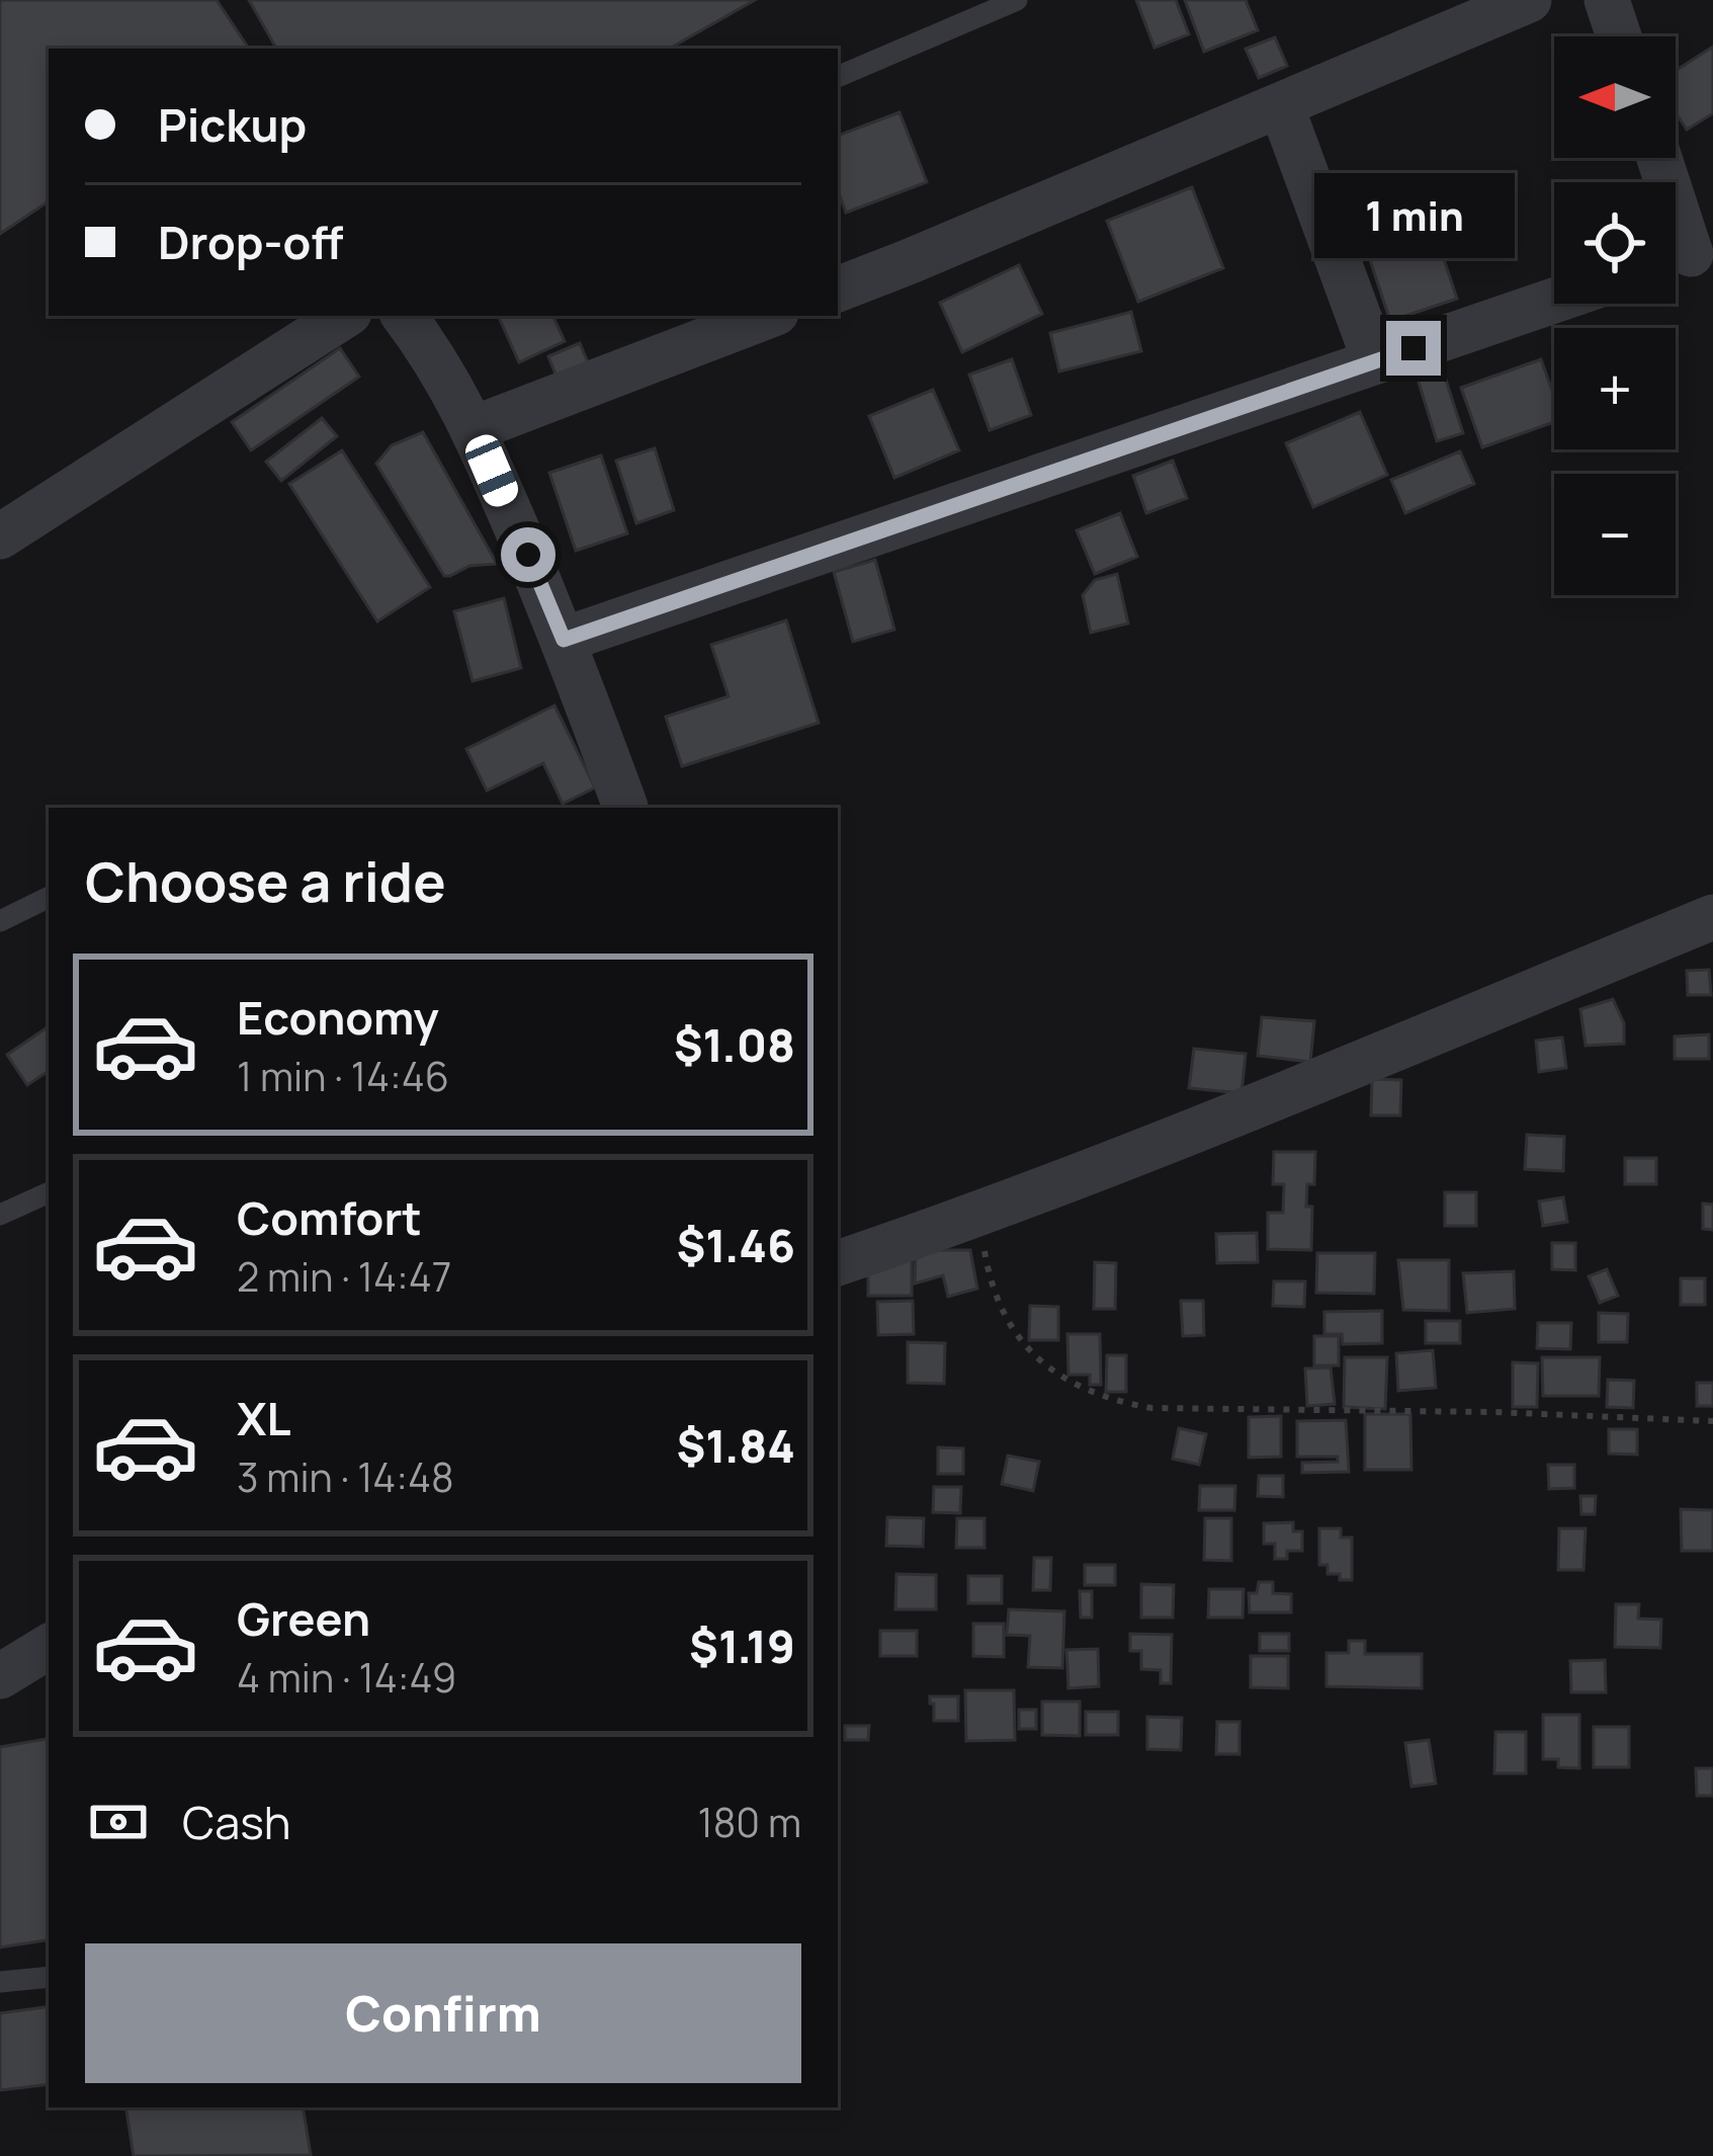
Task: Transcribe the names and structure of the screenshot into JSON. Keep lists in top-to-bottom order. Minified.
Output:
{"north":"left","page":{"map_buttons":["+","−"],"banner":["Pickup","Drop-off"],"bubble":"1 min","heading":"Choose a ride","list":[{"name":"Economy","note":"1 min · 14:46","value":"$1.08"},{"name":"Comfort","note":"2 min · 14:47","value":"$1.46"},{"name":"XL","note":"3 min · 14:48","value":"$1.84"},{"name":"Green","note":"4 min · 14:49","value":"$1.19"}],"pay":["Cash","180 m"],"buttons":"Confirm"}}
